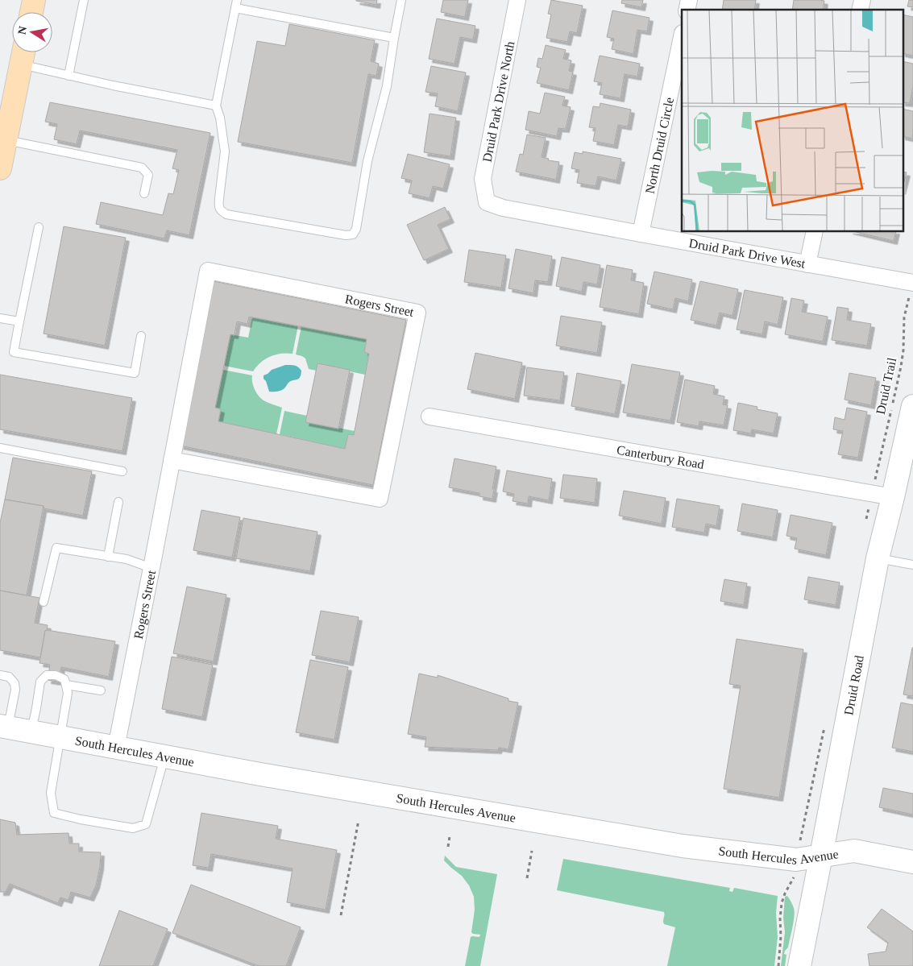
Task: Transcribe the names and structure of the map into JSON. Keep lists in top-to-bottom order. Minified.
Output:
{"streets":{"street":["Druid Park Drive North","North Druid Circle","Druid Park Drive West","Rogers Street","Canterbury Road","Druid Road","South Hercules Avenue"],"path":["Druid Trail"]},"crossings":[["Druid Park Drive North","Druid Park Drive West"],["North Druid Circle","Druid Park Drive West"],["Druid Park Drive West","Druid Trail"],["Rogers Street","South Hercules Avenue"],["Canterbury Road","Druid Road"],["Druid Road","South Hercules Avenue"]],"north":"left"}
